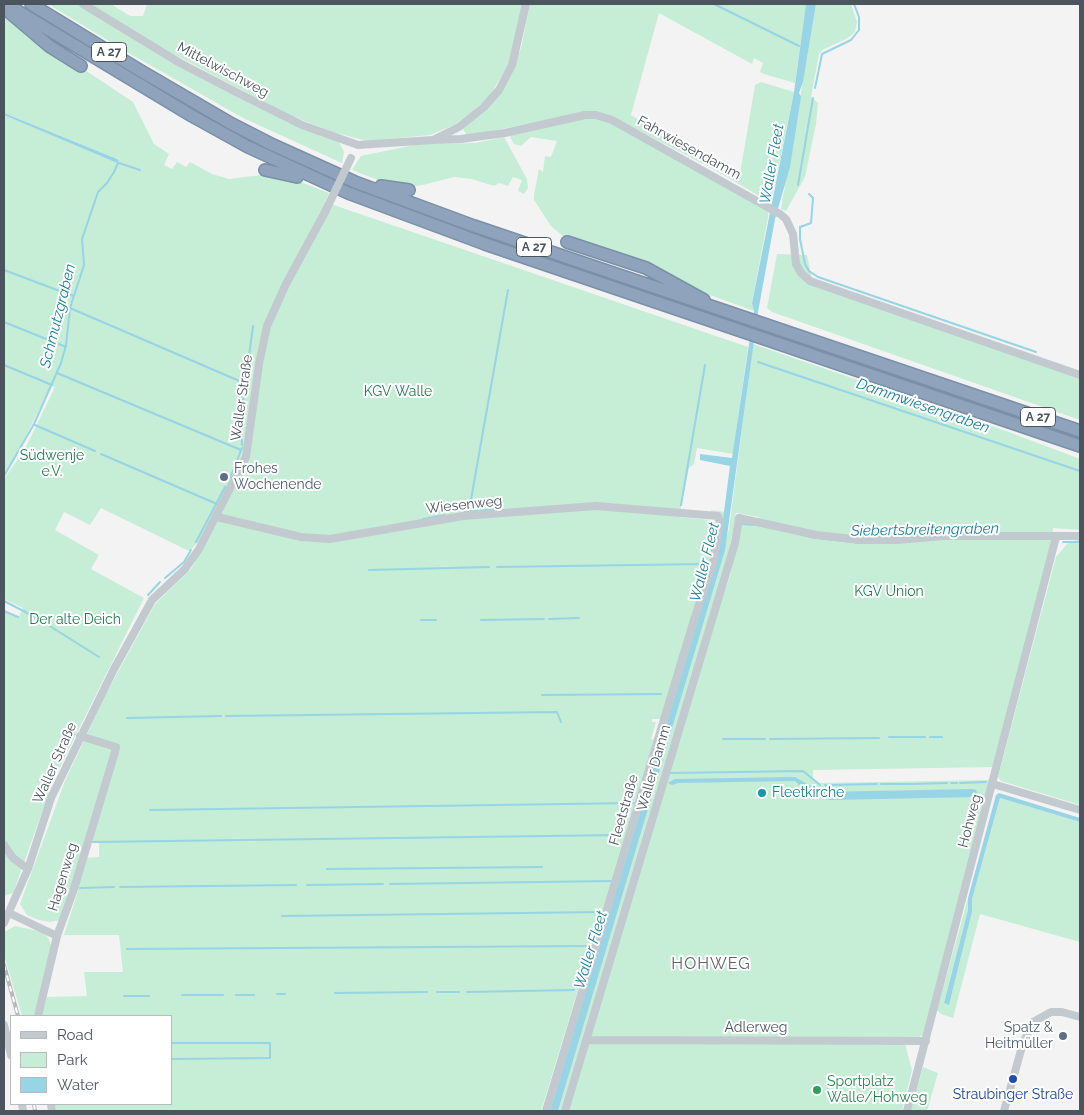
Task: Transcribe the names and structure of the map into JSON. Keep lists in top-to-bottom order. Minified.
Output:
{"streets":{"highway":["A 27"],"street":["Mittelwischweg","Fahrwiesendamm","Waller Straße","Wiesenweg","Waller Damm","Fleetstraße","Hohweg","Hagenweg","Adlerweg"]},"crossings":[["Mittelwischweg","Waller Straße"],["Waller Straße","Wiesenweg"],["Waller Straße","Hagenweg"],["Wiesenweg","Fleetstraße"],["Waller Damm","Hohweg"],["Waller Damm","Adlerweg"],["Hohweg","Adlerweg"]],"districts":["HOHWEG"],"water":["Waller Fleet","Schmutzgraben","Dammwiesengraben","Siebertsbreitengraben"],"parks":["KGV Walle","Südwenje e.V.","KGV Union","Der alte Deich"],"places":["Frohes Wochenende","Fleetkirche","Spatz & Heitmüller","Straubinger Straße","Sportplatz Walle/Hohweg"],"legend":["Road","Park","Water"]}
